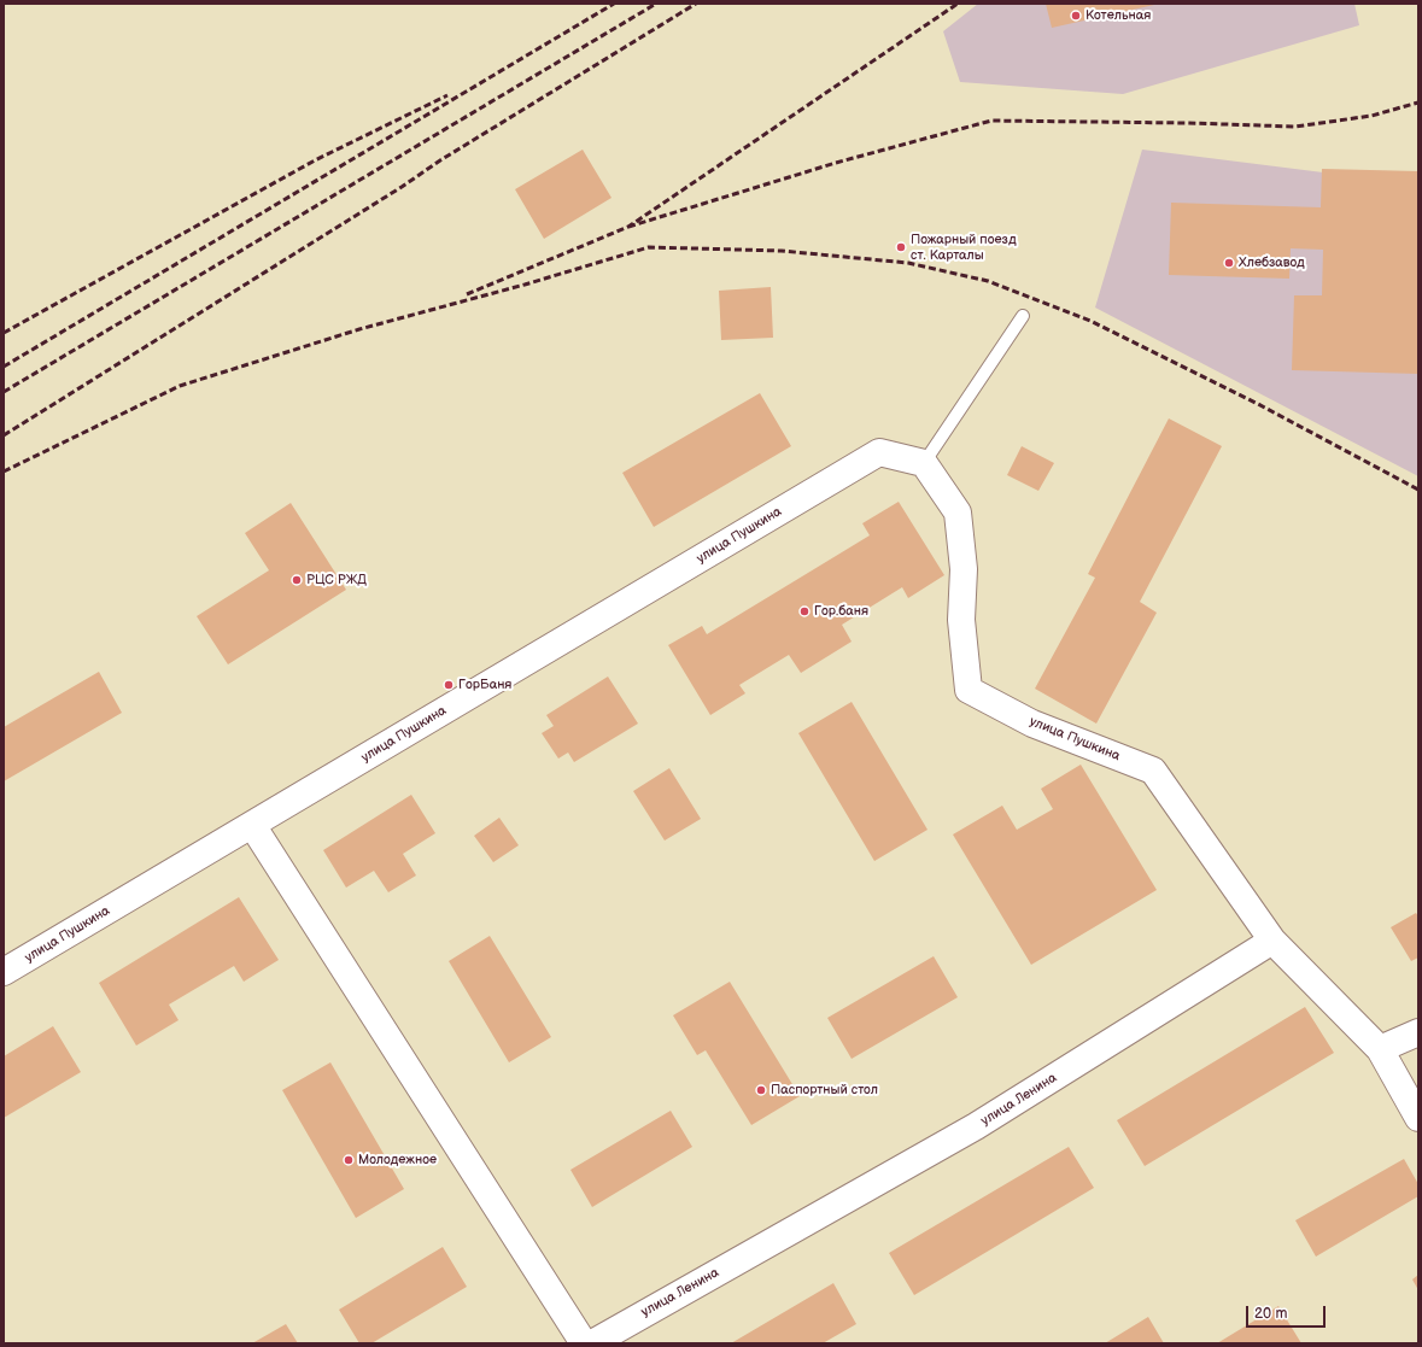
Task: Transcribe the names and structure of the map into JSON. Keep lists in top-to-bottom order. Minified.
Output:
{"streets":{"street":["улица Пушкина","улица Ленина"]},"crossings":[["улица Пушкина","улица Ленина"]],"places":["Котельная","Пожарный поезд ст. Карталы","Хлебзавод","РЦС РЖД","Гор.баня","ГорБаня","Паспортный стол","Молодежное"],"scale_bar":"20 m"}
